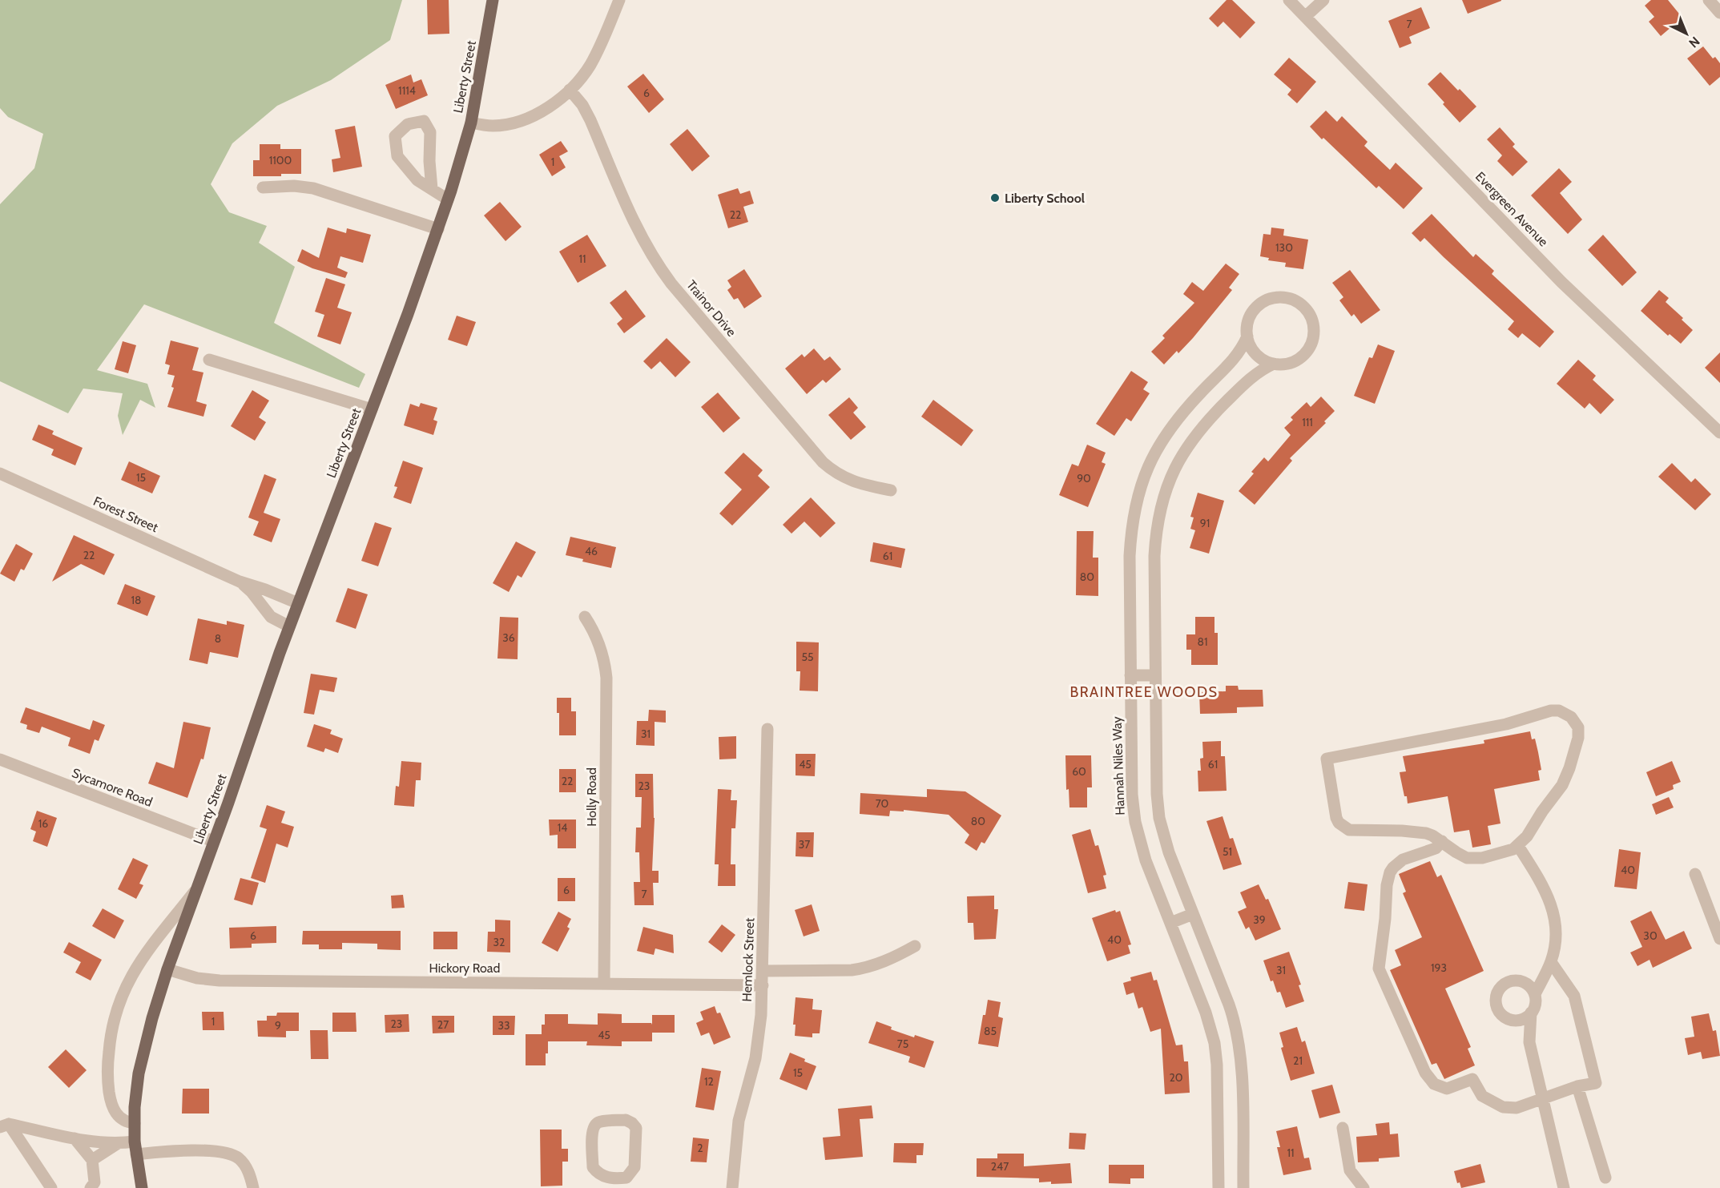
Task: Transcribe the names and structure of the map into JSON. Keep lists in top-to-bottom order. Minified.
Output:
{"streets":{"main road":["Liberty Street"],"street":["Evergreen Avenue","Trainor Drive","Forest Street","Hannah Niles Way","Sycamore Road","Holly Road","Hemlock Street","Hickory Road"]},"crossings":[["Liberty Street","Forest Street"],["Liberty Street","Sycamore Road"],["Liberty Street","Hickory Road"],["Holly Road","Hickory Road"],["Hemlock Street","Hickory Road"]],"districts":["BRAINTREE WOODS"],"places":["Liberty School"],"house_numbers":["7","1114","6","1100","1","22","130","11","111","15","90","91","46","22","61","80","18","36","8","81","55","31","45","61","60","22","23","70","80","16","14","37","51","40","6","7","39","6","30","40","32","193","31","1","23","27","9","33","85","45","75","21","15","20","12","2","11","247"],"north":"bottom right"}
